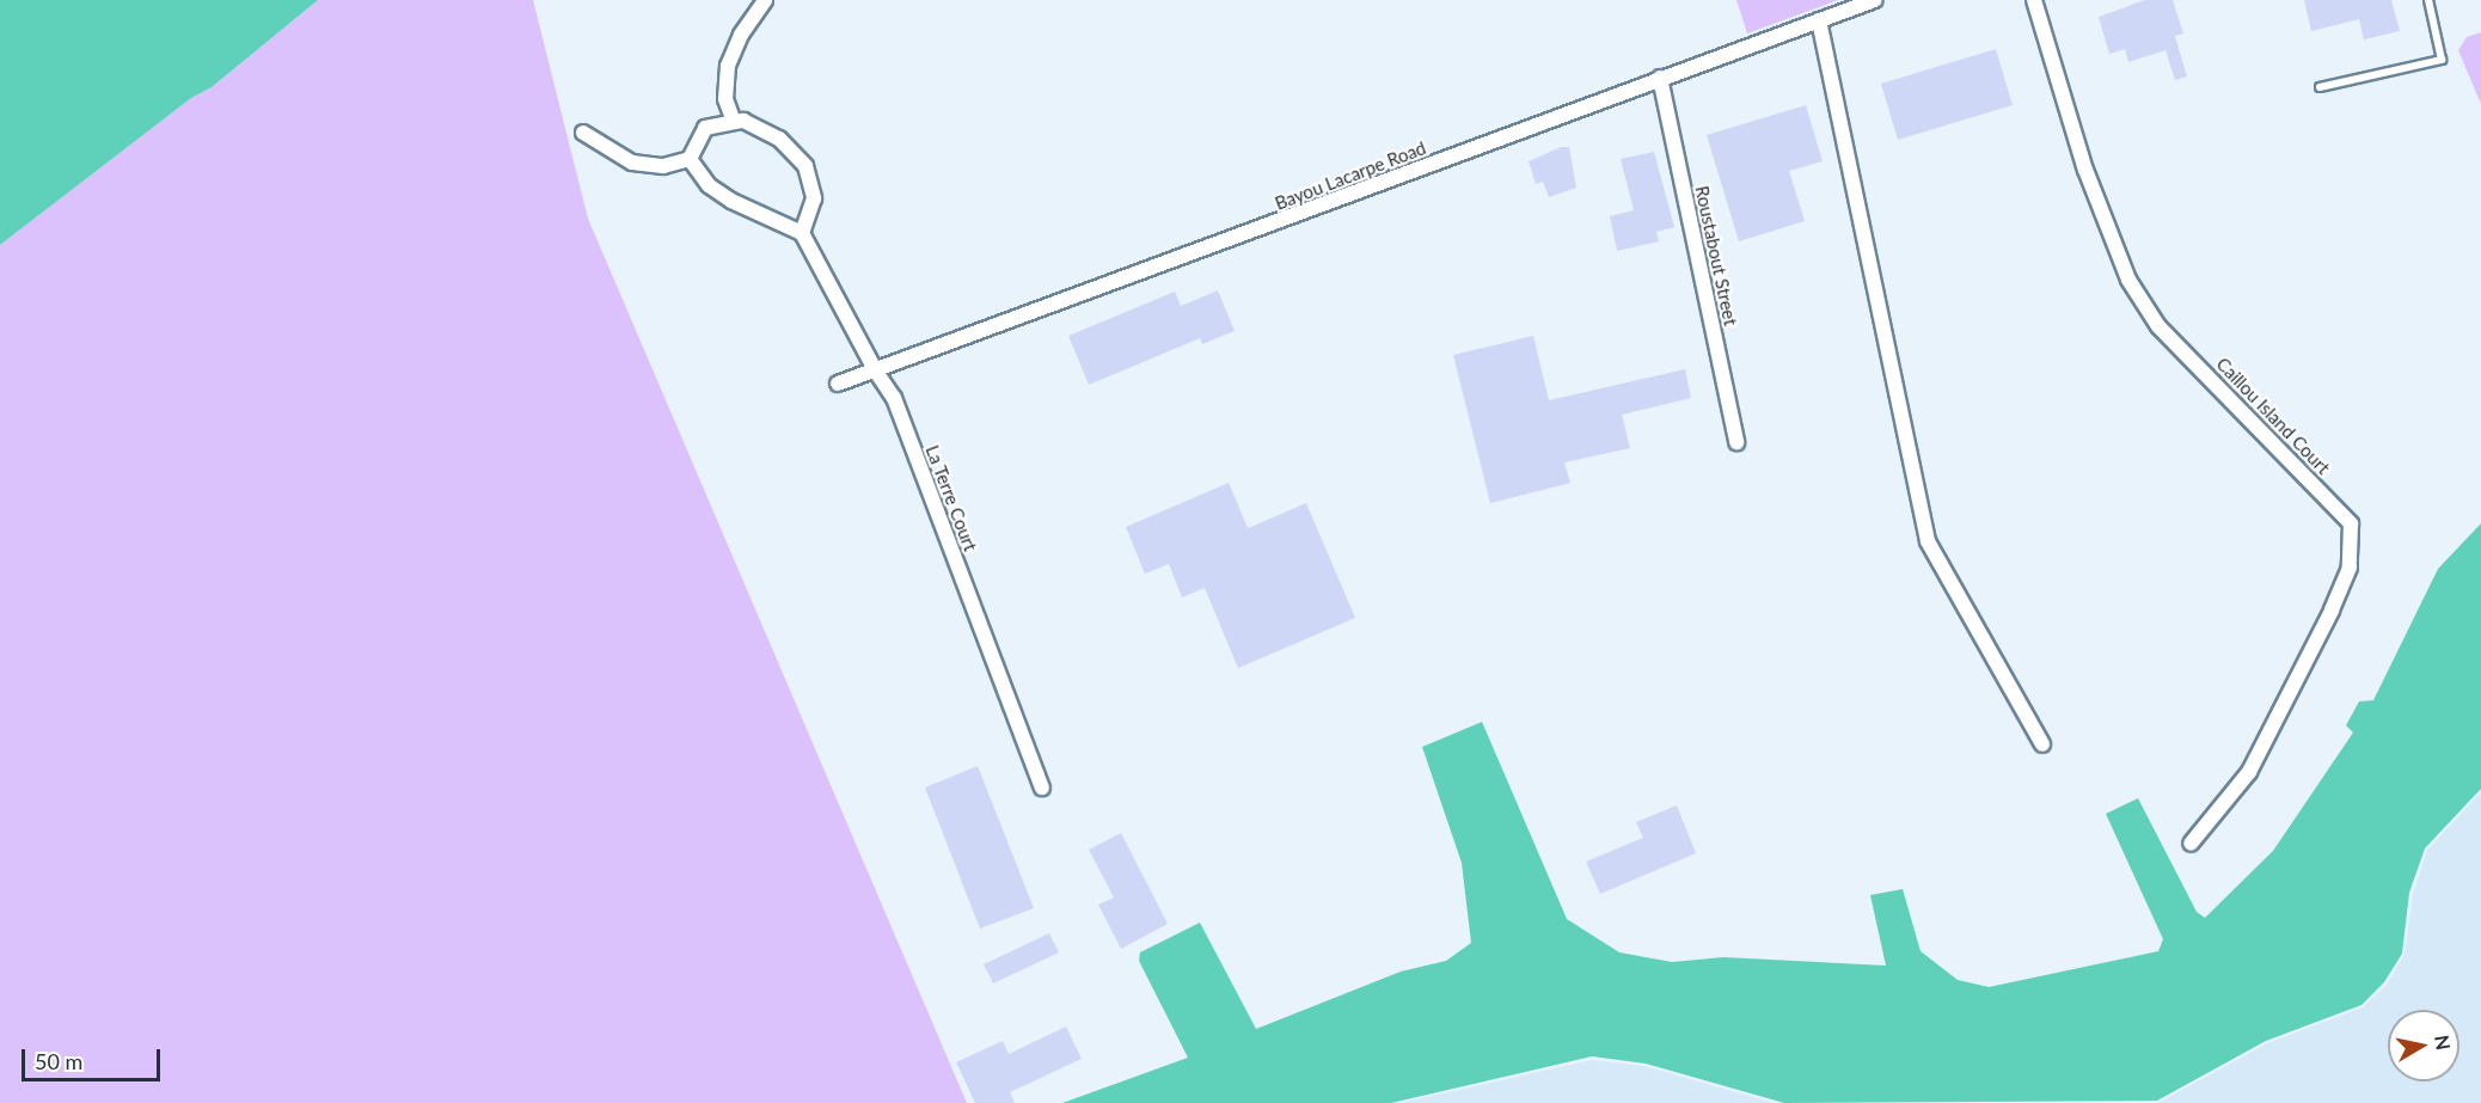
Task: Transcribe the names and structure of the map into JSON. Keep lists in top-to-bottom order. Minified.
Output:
{"streets":{"street":["Bayou Lacarpe Road","Roustabout Street","Caillou Island Court","La Terre Court"]},"crossings":[["Bayou Lacarpe Road","Roustabout Street"],["Bayou Lacarpe Road","La Terre Court"]],"scale_bar":"50 m","north":"right"}
